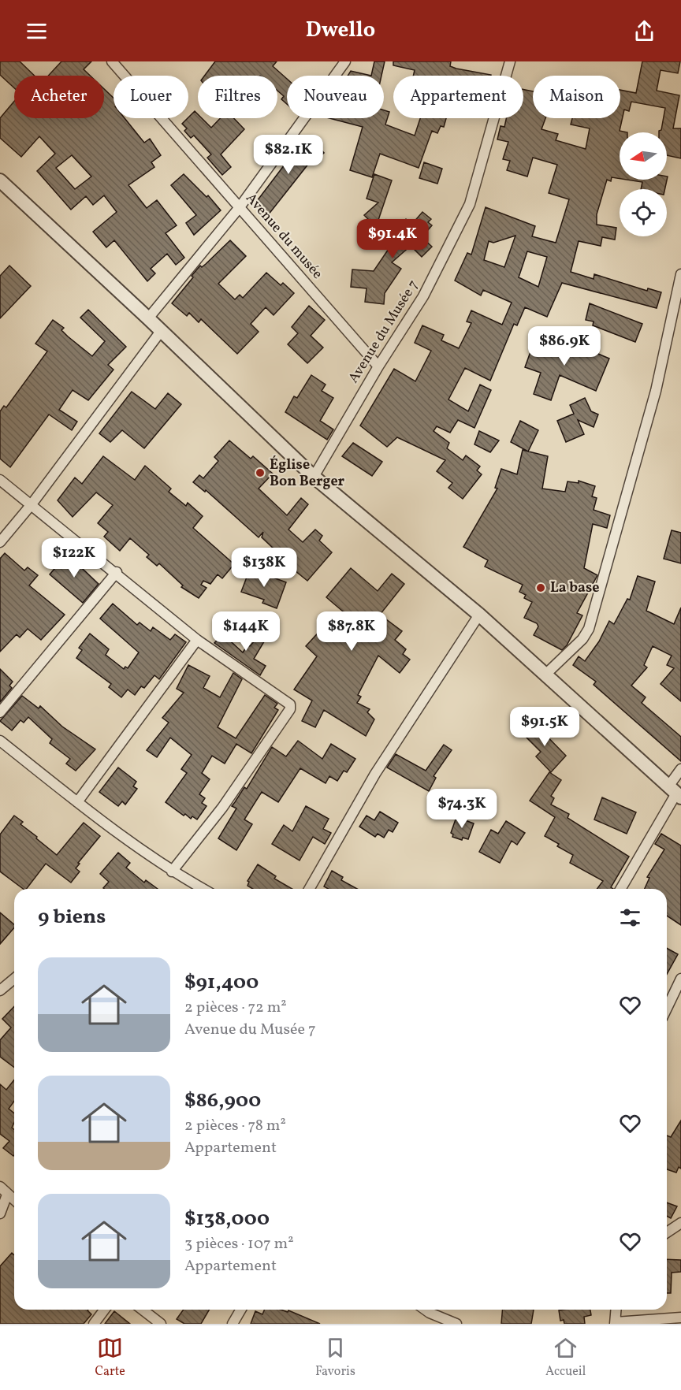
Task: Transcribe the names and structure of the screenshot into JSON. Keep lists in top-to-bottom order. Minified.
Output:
{"streets":{"street":["Avenue du musée","Avenue du Musée 7"]},"crossings":[["Avenue du musée","Avenue du Musée 7"]],"places":["Église Bon Berger","La base"],"north":"left","page":{"header":"Dwello","chip":["Acheter","Louer","Filtres","Nouveau","Appartement","Maison"],"price":["$82.1K","$91.4K","$86.9K","$122K","$138K","$144K","$87.8K","$91.5K","$74.3K"],"heading":"9 biens","list":[{"name":"$91,400","note":"2 pièces · 72 m² · Avenue du Musée 7"},{"name":"$86,900","note":"2 pièces · 78 m² · Appartement"},{"name":"$138,000","note":"3 pièces · 107 m² · Appartement"}],"tabs":["Carte","Favoris","Accueil"]}}
